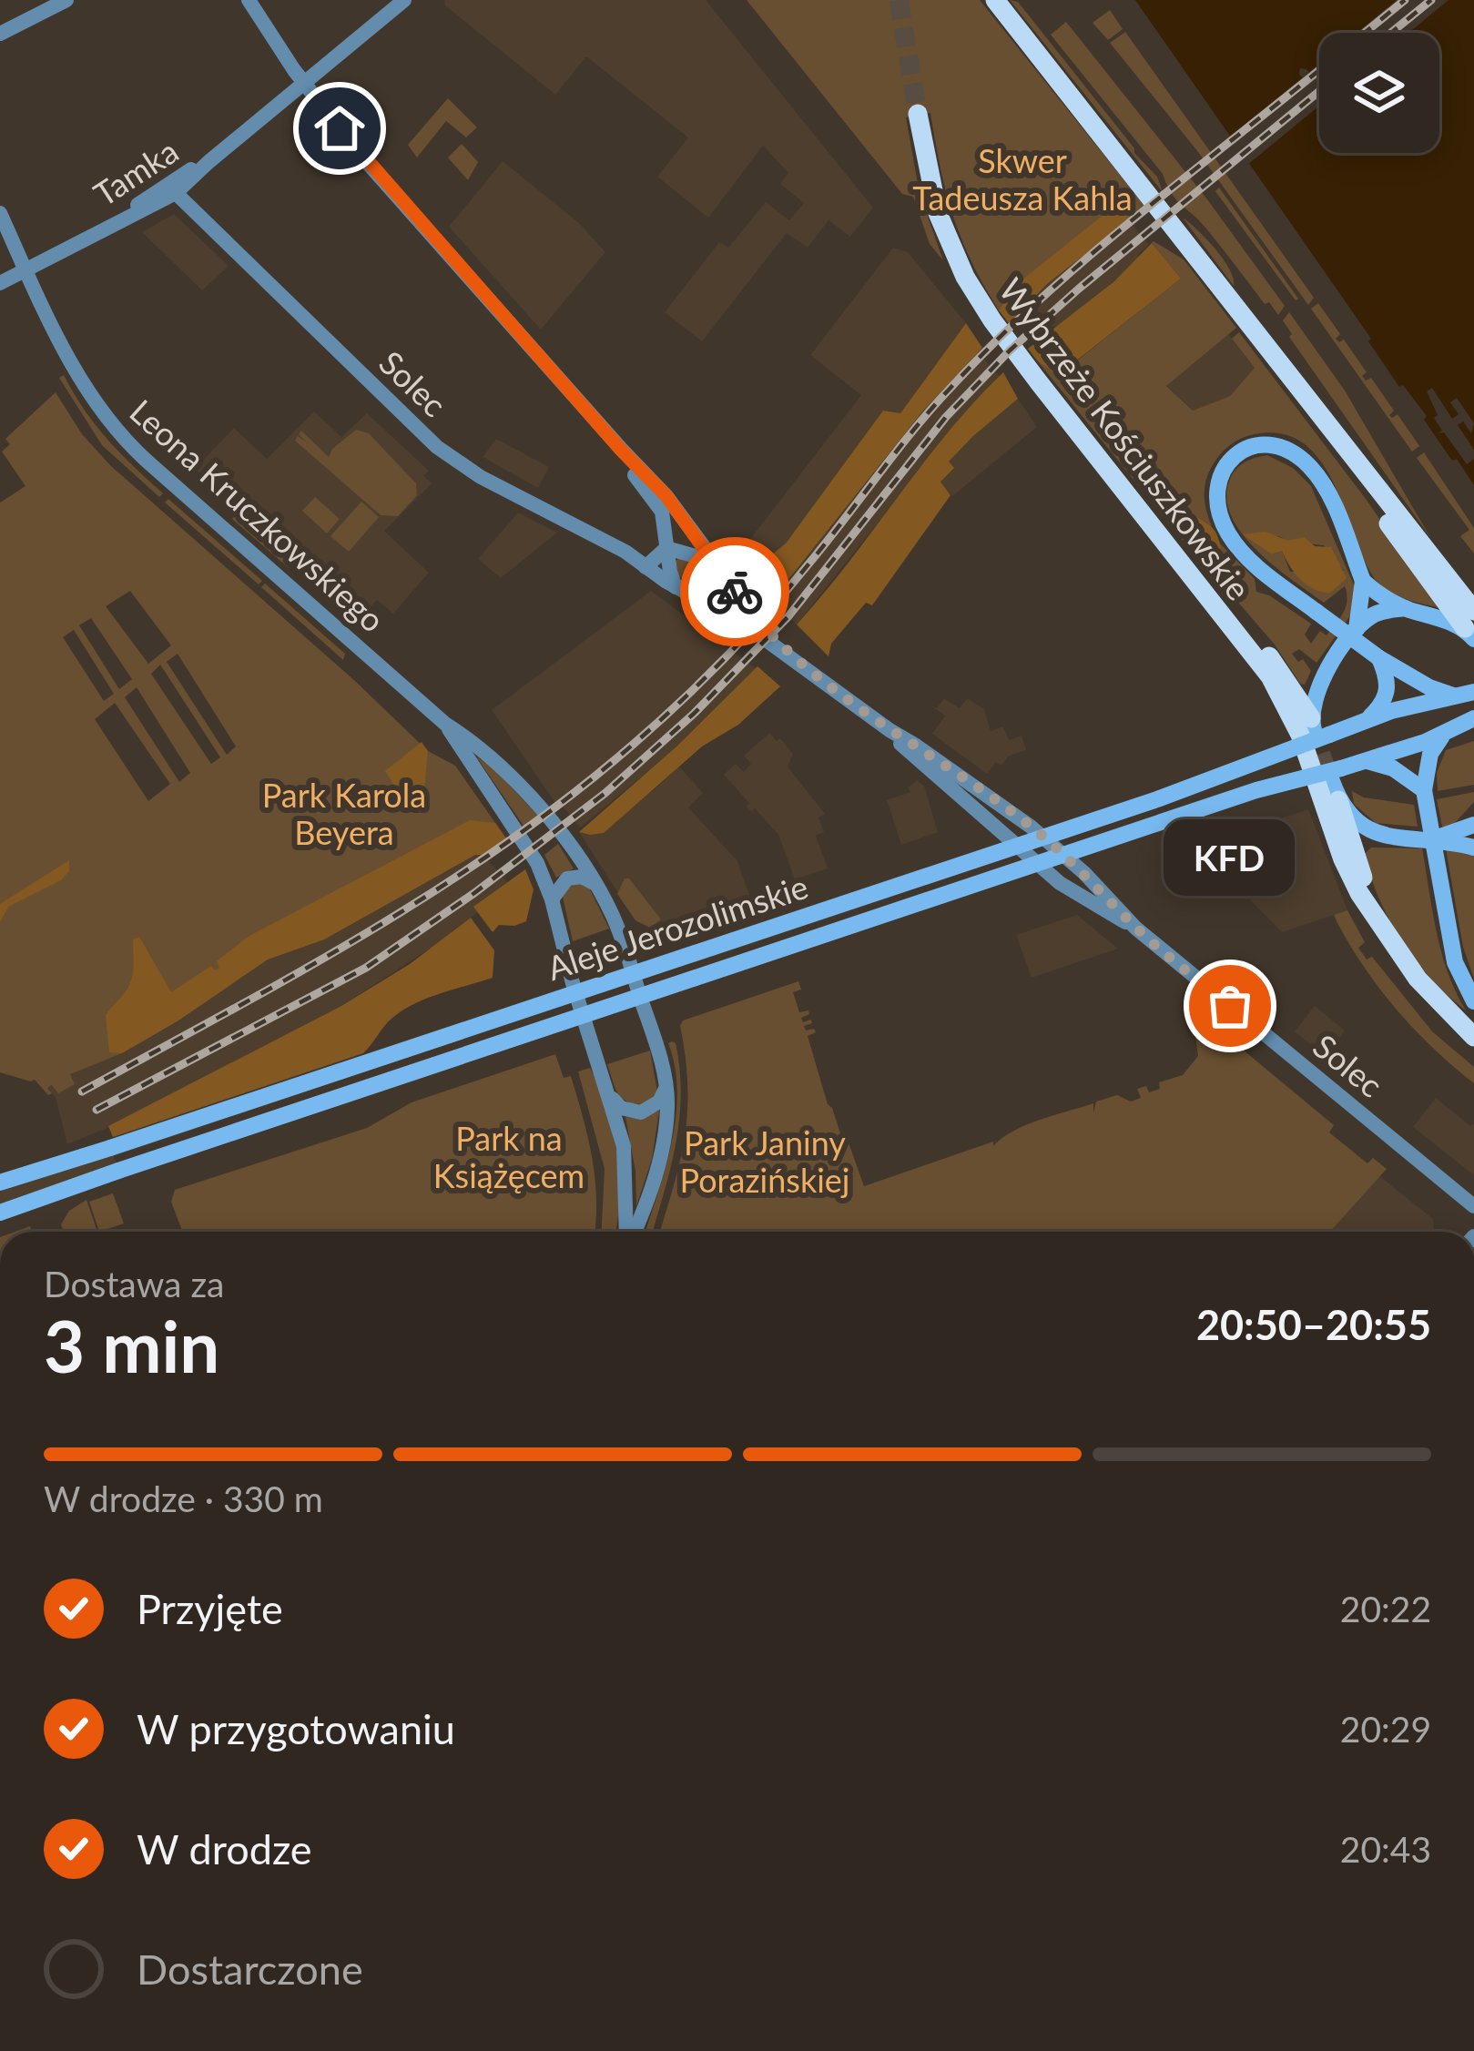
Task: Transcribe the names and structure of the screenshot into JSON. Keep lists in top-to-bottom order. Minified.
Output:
{"streets":{"main road":["Wybrzeże Kościuszkowskie","Aleje Jerozolimskie"],"street":["Tamka","Solec","Leona Kruczkowskiego"]},"crossings":[["Tamka","Solec"],["Tamka","Leona Kruczkowskiego"],["Wybrzeże Kościuszkowskie","Aleje Jerozolimskie"]],"parks":["Skwer Tadeusza Kahla","Park Karola Beyera","Park na Książęcem","Park Janiny Porazińskiej"],"places":["KFD"],"page":{"bubble":"KFD","heading":["3 min","Dostawa za","20:50–20:55"],"bar":"W drodze · 330 m","list":[["Przyjęte","20:22"],["W przygotowaniu","20:29"],["W drodze","20:43"],"Dostarczone"]}}
